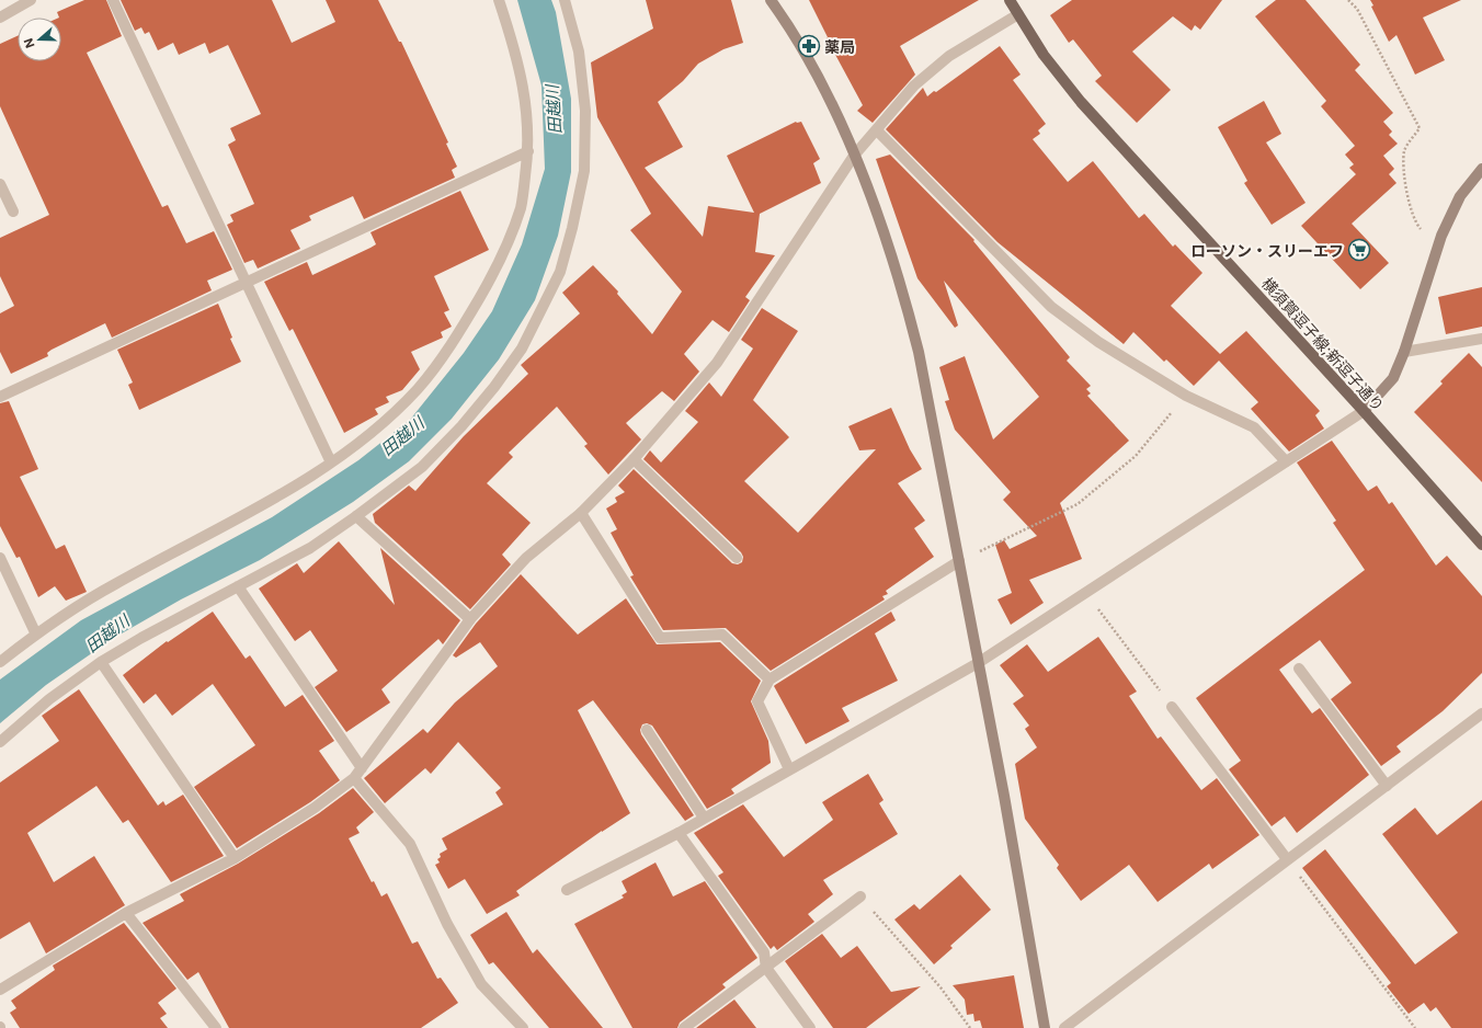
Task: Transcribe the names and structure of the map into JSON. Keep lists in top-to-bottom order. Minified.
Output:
{"streets":{"main road":["横須賀逗子線;新逗子通り"]},"water":["田越川"],"places":{"pharmacy":["薬局"],"supermarket":["ローソン・スリーエフ"]},"north":"left"}
